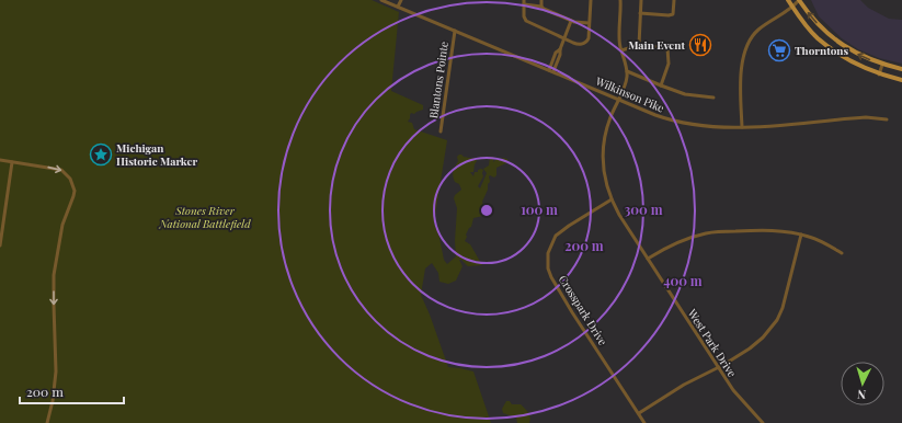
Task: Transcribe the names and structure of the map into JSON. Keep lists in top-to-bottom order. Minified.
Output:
{"streets":{"street":["Blantons Pointe","Wilkinson Pike","Crosspark Drive","West Park Drive"]},"crossings":[["Blantons Pointe","Wilkinson Pike"],["Wilkinson Pike","West Park Drive"],["Crosspark Drive","West Park Drive"]],"parks":["Stones River National Battlefield"],"places":{"restaurant":["Main Event"],"supermarket":["Thorntons"],"place":["Michigan Historic Marker"]},"scale_bar":"200 m","north":"bottom","rings":["100 m","300 m","200 m","400 m"]}
